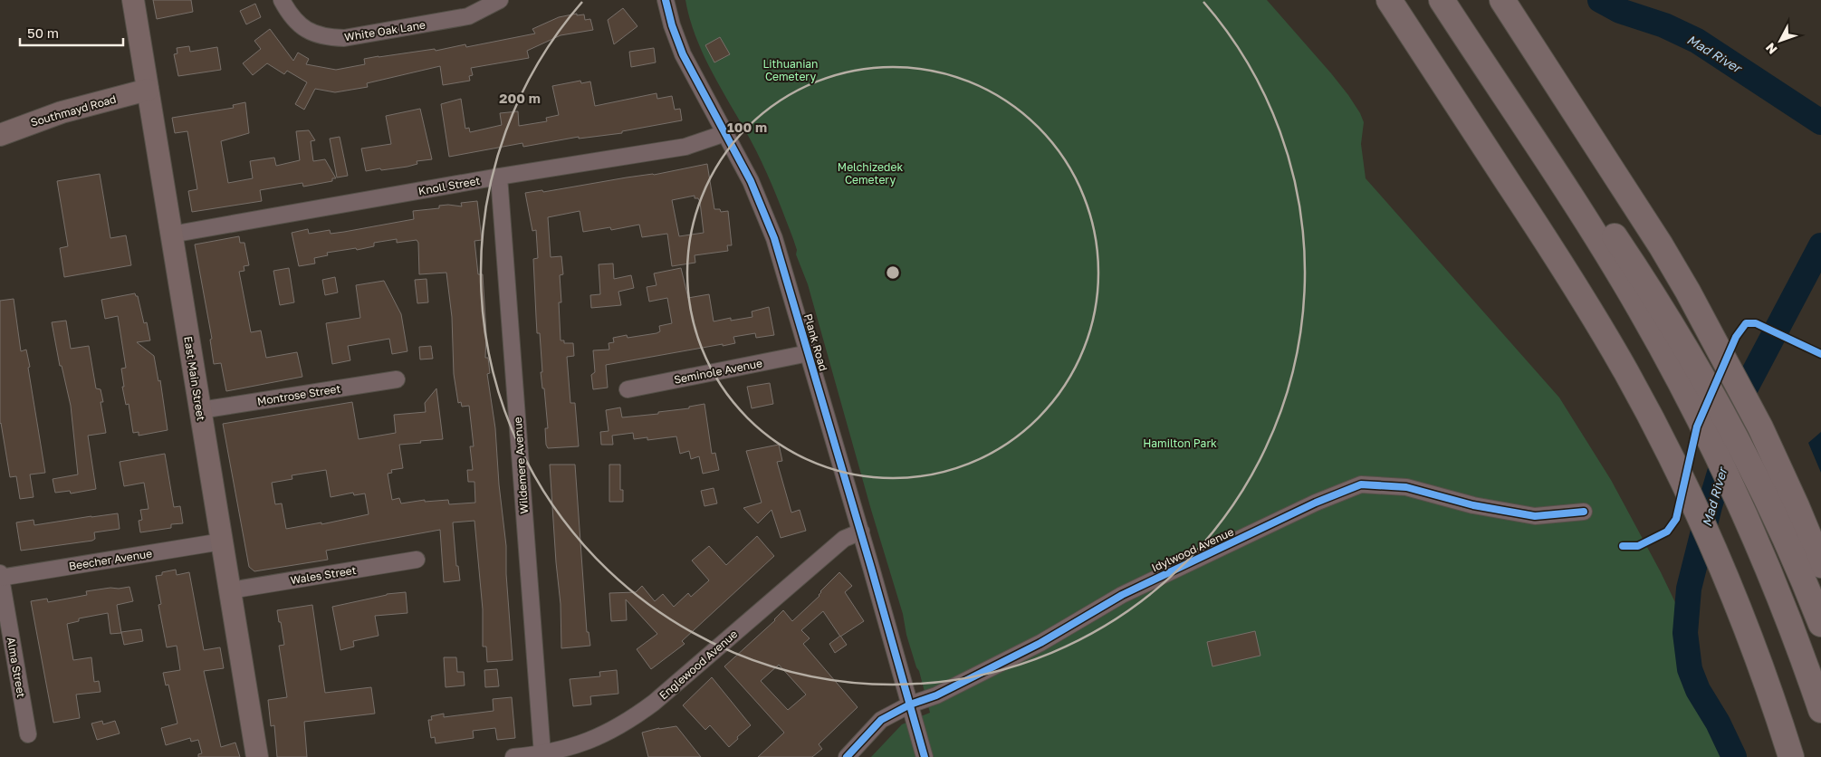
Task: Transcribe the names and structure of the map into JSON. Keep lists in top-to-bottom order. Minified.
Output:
{"streets":{"main road":["Southmayd Road","East Main Street"],"street":["White Oak Lane","Knoll Street","Plank Road","Seminole Avenue","Montrose Street","Wildemere Avenue","Idylwood Avenue","Beecher Avenue","Wales Street","Englewood Avenue","Alma Street"]},"crossings":[["Southmayd Road","East Main Street"],["Knoll Street","Plank Road"],["Knoll Street","East Main Street"],["Knoll Street","Wildemere Avenue"],["Plank Road","Seminole Avenue"],["Plank Road","Idylwood Avenue"],["Plank Road","Englewood Avenue"],["East Main Street","Montrose Street"],["East Main Street","Beecher Avenue"],["East Main Street","Wales Street"],["Wildemere Avenue","Englewood Avenue"],["Beecher Avenue","Alma Street"]],"water":["Mad River"],"parks":["Lithuanian Cemetery","Melchizedek Cemetery","Hamilton Park"],"scale_bar":"50 m","north":"bottom left","rings":["200 m","100 m"]}
